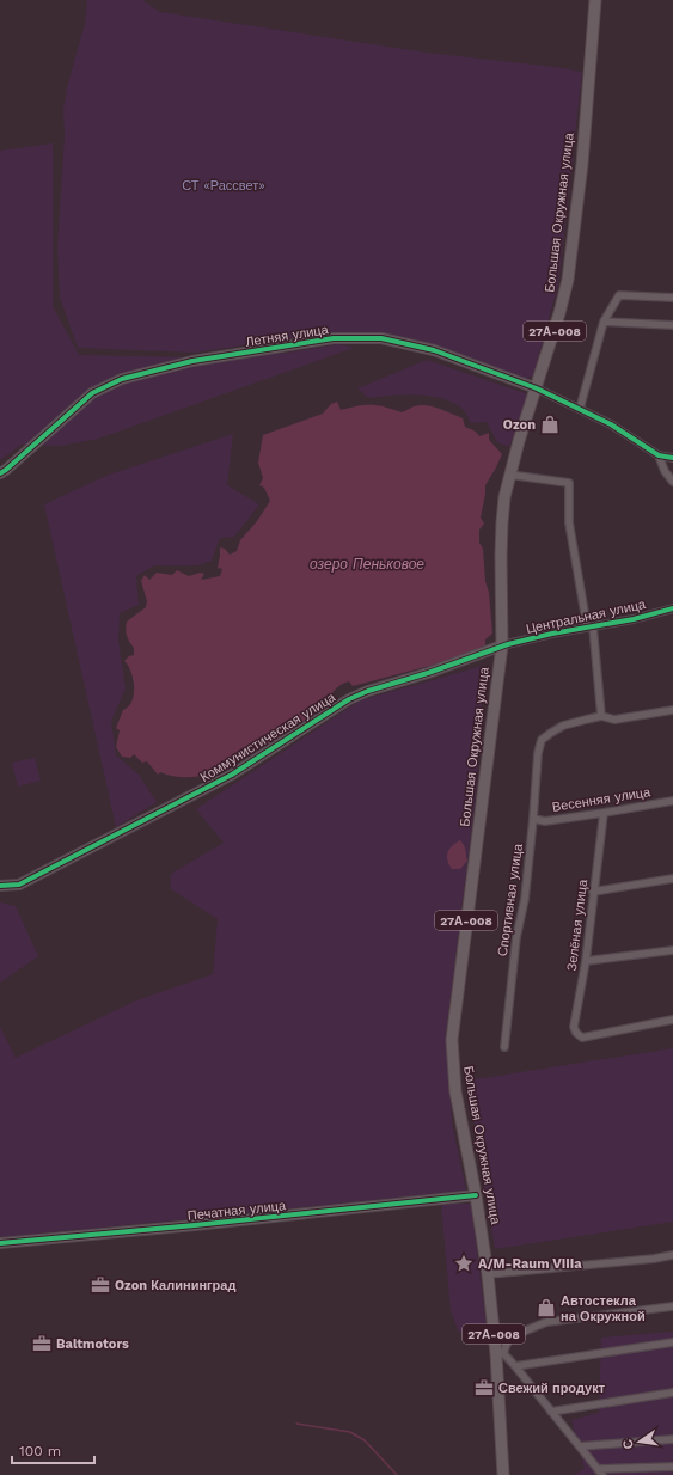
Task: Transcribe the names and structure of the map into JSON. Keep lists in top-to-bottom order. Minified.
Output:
{"streets":{"main road":["Большая Окружная улица","27А-008"],"street":["Летняя улица","Центральная улица","Коммунистическая улица","Весенняя улица","Спортивная улица","Зелёная улица","Печатная улица"]},"crossings":[["Большая Окружная улица","Летняя улица"],["Большая Окружная улица","Центральная улица"],["Большая Окружная улица","Коммунистическая улица"],["Большая Окружная улица","Печатная улица"],["Центральная улица","Коммунистическая улица"],["Весенняя улица","Спортивная улица"],["Весенняя улица","Зелёная улица"]],"water":["озеро Пеньковое"],"parks":["СТ «Рассвет»"],"places":{"shop":["Ozon","Автостекла на Окружной"],"place":["A/M-Raum VIIIa"],"office":["Ozon Калининград","Baltmotors","Свежий продукт"]},"scale_bar":"100 m","north":"left"}
